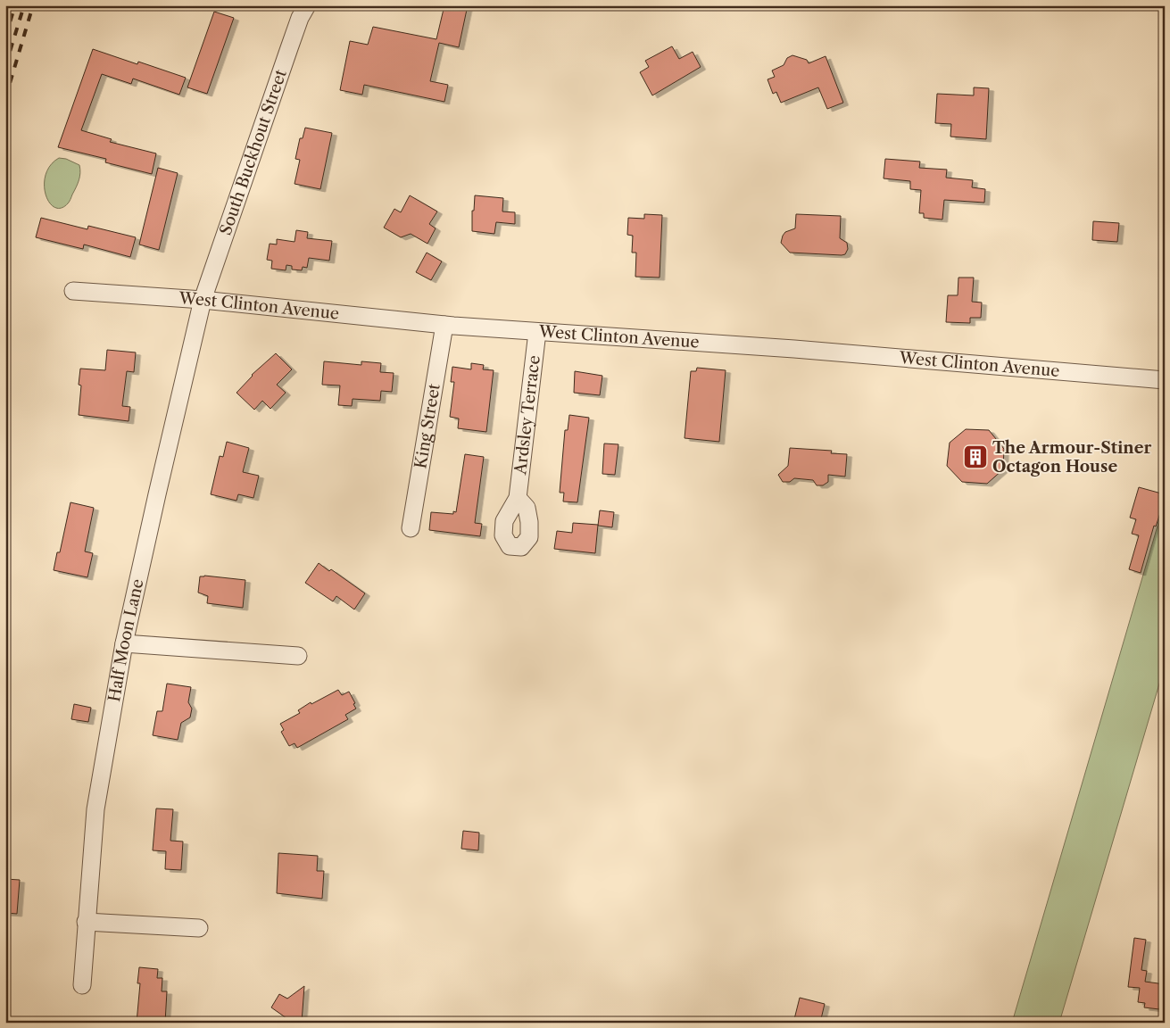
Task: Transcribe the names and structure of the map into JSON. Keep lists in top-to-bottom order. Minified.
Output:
{"streets":{"street":["South Buckhout Street","West Clinton Avenue","Ardsley Terrace","King Street","Half Moon Lane"]},"crossings":[["South Buckhout Street","West Clinton Avenue"],["South Buckhout Street","Half Moon Lane"],["West Clinton Avenue","Ardsley Terrace"],["West Clinton Avenue","King Street"],["West Clinton Avenue","Half Moon Lane"]],"places":{"building":["The Armour-Stiner Octagon House"]}}
